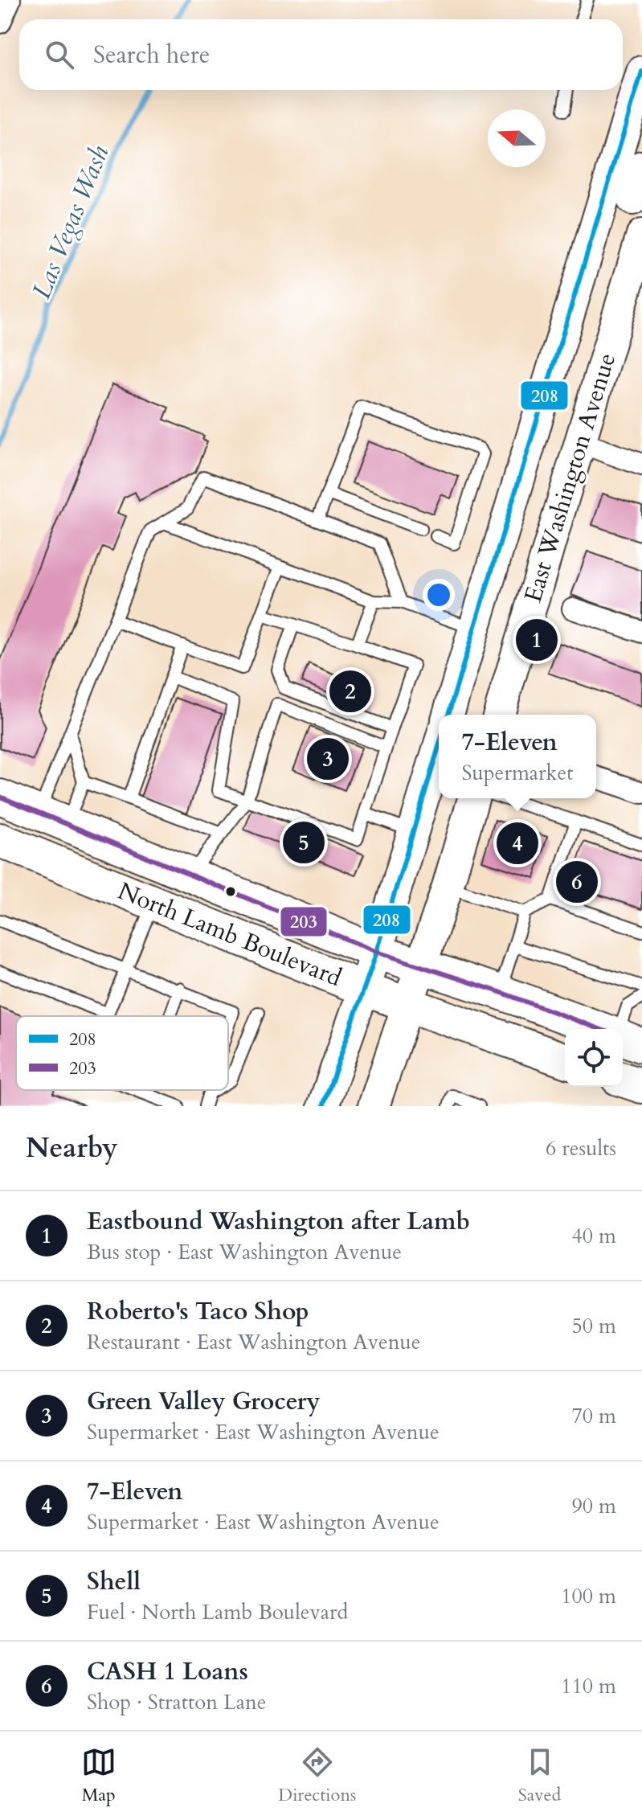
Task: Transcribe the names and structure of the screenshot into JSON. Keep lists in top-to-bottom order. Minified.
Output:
{"streets":{"main road":["East Washington Avenue","North Lamb Boulevard"]},"water":["Las Vegas Wash"],"lines":["transit line 208","transit line 203"],"legend":["208","203"],"north":"left","page":{"search":"Search here","pins":["1","2","3","5","4","6"],"popup":["7-Eleven","Supermarket"],"heading":["Nearby","6 results"],"list":[{"mark":"1","name":"Eastbound Washington after Lamb","note":"Bus stop · East Washington Avenue","value":"40 m"},{"mark":"2","name":"Roberto's Taco Shop","note":"Restaurant · East Washington Avenue","value":"50 m"},{"mark":"3","name":"Green Valley Grocery","note":"Supermarket · East Washington Avenue","value":"70 m"},{"mark":"4","name":"7-Eleven","note":"Supermarket · East Washington Avenue","value":"90 m"},{"mark":"5","name":"Shell","note":"Fuel · North Lamb Boulevard","value":"100 m"},{"mark":"6","name":"CASH 1 Loans","note":"Shop · Stratton Lane","value":"110 m"}],"nav":["Map","Directions","Saved"]}}
